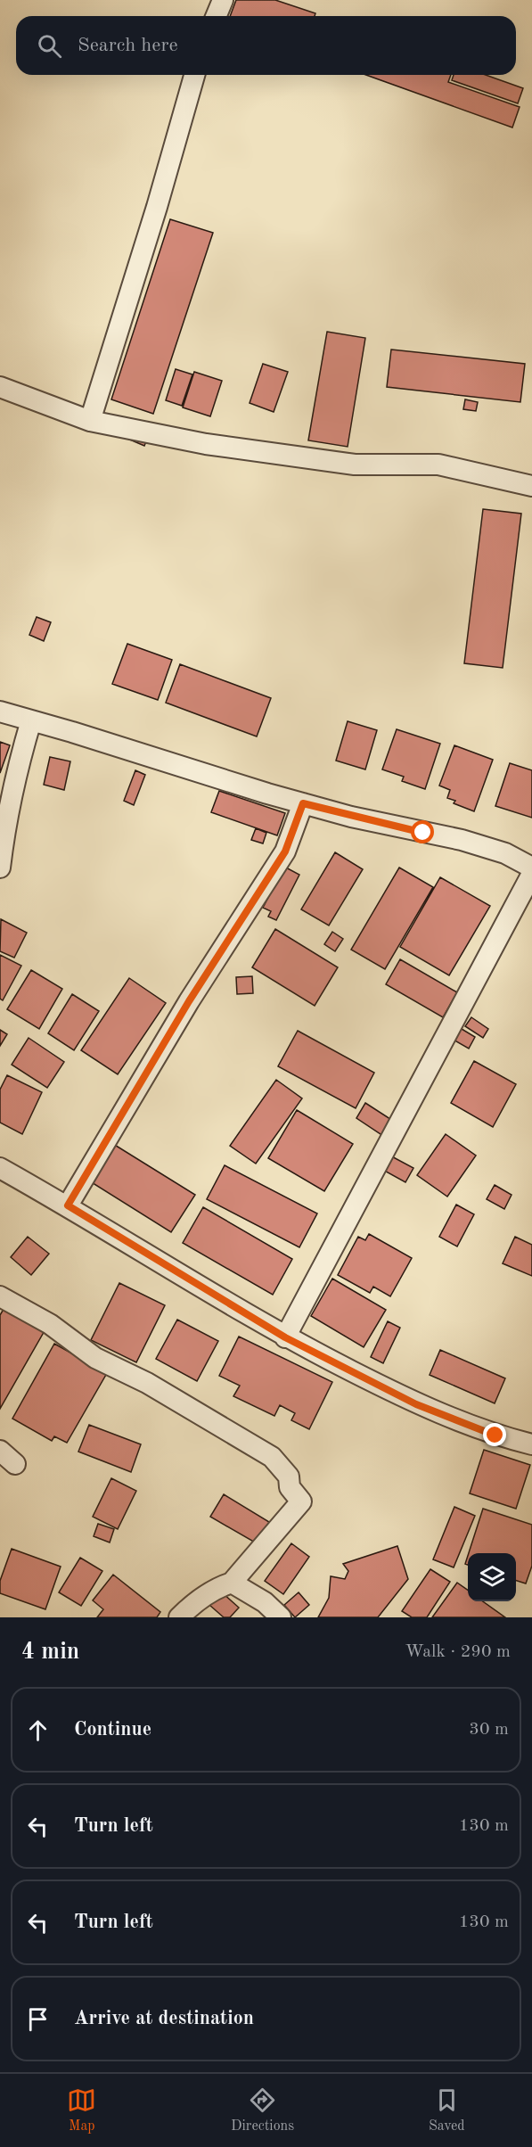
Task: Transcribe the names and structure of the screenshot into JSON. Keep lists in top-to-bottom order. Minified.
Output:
{"page":{"search":"Search here","heading":["4 min","Walk · 290 m"],"list":[["Continue","30 m"],["Turn left","130 m"],["Turn left","130 m"],"Arrive at destination"],"nav":["Map","Directions","Saved"]}}
